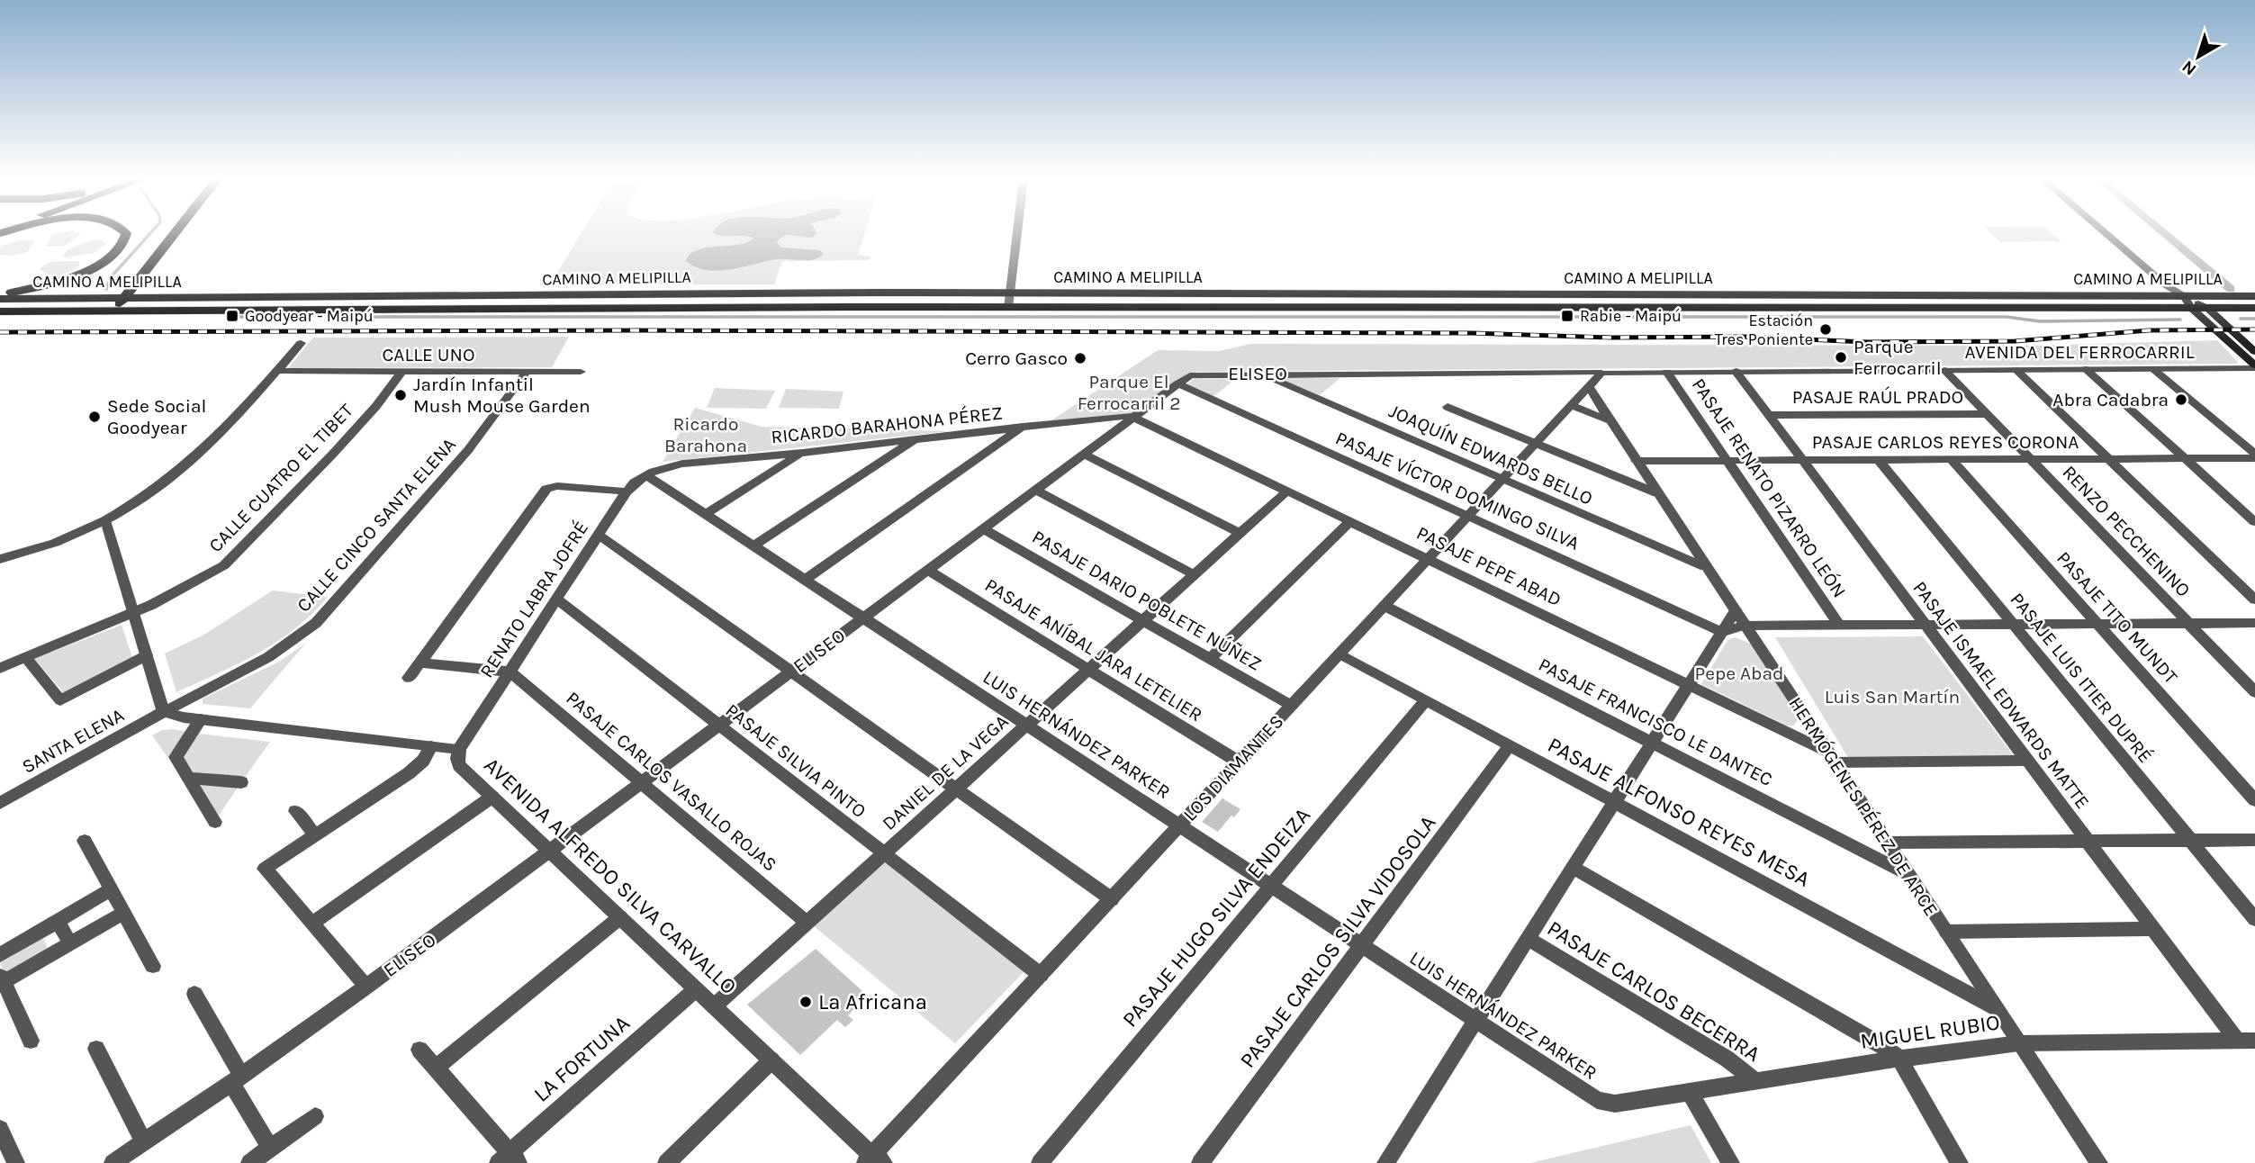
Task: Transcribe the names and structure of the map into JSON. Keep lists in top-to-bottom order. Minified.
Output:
{"streets":{"main road":["CAMINO A MELIPILLA"],"street":["AVENIDA DEL FERROCARRIL","CALLE UNO","ELISEO","PASAJE RAÚL PRADO","RICARDO BARAHONA PÉREZ","PASAJE CARLOS REYES CORONA","JOAQUÍN EDWARDS BELLO","CALLE CUATRO EL TIBET","PASAJE RENATO PIZARRO LEÓN","PASAJE VÍCTOR DOMINGO SILVA","CALLE CINCO SANTA ELENA","RENZO PECCHENINO","PASAJE PEPE ABAD","RENATO LABRA JOFRÉ","PASAJE DARIO POBLETE NÚÑEZ","PASAJE TITO MUNDT","PASAJE ANÍBAL JARA LETELIER","PASAJE LUIS ITIER DUPRÉ","PASAJE ISMAEL EDWARDS MATTE","PASAJE FRANCISCO LE DANTEC","LUIS HERNÁNDEZ PARKER","SANTA ELENA","PASAJE SILVIA PINTO","LOS DIAMANTES","DANIEL DE LA VEGA","PASAJE CARLOS VASALLO ROJAS","HERMÓGENES PÉREZ DE ARCE","PASAJE ALFONSO REYES MESA","AVENIDA ALFREDO SILVA CARVALLO","PASAJE HUGO SILVA ENDEIZA","PASAJE CARLOS SILVA VIDOSOLA","PASAJE CARLOS BECERRA","MIGUEL RUBIO","LA FORTUNA"]},"crossings":[["AVENIDA DEL FERROCARRIL","ELISEO"],["AVENIDA DEL FERROCARRIL","PASAJE RENATO PIZARRO LEÓN"],["AVENIDA DEL FERROCARRIL","RENZO PECCHENINO"],["AVENIDA DEL FERROCARRIL","PASAJE ISMAEL EDWARDS MATTE"],["AVENIDA DEL FERROCARRIL","LOS DIAMANTES"],["CALLE UNO","CALLE CUATRO EL TIBET"],["CALLE UNO","CALLE CINCO SANTA ELENA"],["ELISEO","RICARDO BARAHONA PÉREZ"],["ELISEO","JOAQUÍN EDWARDS BELLO"],["ELISEO","PASAJE VÍCTOR DOMINGO SILVA"],["ELISEO","PASAJE PEPE ABAD"],["ELISEO","PASAJE DARIO POBLETE NÚÑEZ"],["ELISEO","PASAJE ANÍBAL JARA LETELIER"],["ELISEO","LUIS HERNÁNDEZ PARKER"],["ELISEO","PASAJE SILVIA PINTO"],["ELISEO","LOS DIAMANTES"],["ELISEO","PASAJE CARLOS VASALLO ROJAS"],["ELISEO","AVENIDA ALFREDO SILVA CARVALLO"],["PASAJE RAÚL PRADO","RENZO PECCHENINO"],["PASAJE RAÚL PRADO","PASAJE ISMAEL EDWARDS MATTE"],["RICARDO BARAHONA PÉREZ","PASAJE PEPE ABAD"],["RICARDO BARAHONA PÉREZ","RENATO LABRA JOFRÉ"],["RICARDO BARAHONA PÉREZ","LUIS HERNÁNDEZ PARKER"],["PASAJE CARLOS REYES CORONA","PASAJE RENATO PIZARRO LEÓN"],["PASAJE CARLOS REYES CORONA","RENZO PECCHENINO"],["PASAJE CARLOS REYES CORONA","PASAJE TITO MUNDT"],["PASAJE CARLOS REYES CORONA","PASAJE LUIS ITIER DUPRÉ"],["PASAJE CARLOS REYES CORONA","PASAJE ISMAEL EDWARDS MATTE"],["PASAJE CARLOS REYES CORONA","HERMÓGENES PÉREZ DE ARCE"],["JOAQUÍN EDWARDS BELLO","LOS DIAMANTES"],["JOAQUÍN EDWARDS BELLO","HERMÓGENES PÉREZ DE ARCE"],["PASAJE VÍCTOR DOMINGO SILVA","LOS DIAMANTES"],["CALLE CINCO SANTA ELENA","SANTA ELENA"],["PASAJE PEPE ABAD","LOS DIAMANTES"],["PASAJE PEPE ABAD","DANIEL DE LA VEGA"],["PASAJE PEPE ABAD","HERMÓGENES PÉREZ DE ARCE"],["RENATO LABRA JOFRÉ","LUIS HERNÁNDEZ PARKER"],["RENATO LABRA JOFRÉ","PASAJE SILVIA PINTO"],["RENATO LABRA JOFRÉ","PASAJE CARLOS VASALLO ROJAS"],["RENATO LABRA JOFRÉ","AVENIDA ALFREDO SILVA CARVALLO"],["PASAJE DARIO POBLETE NÚÑEZ","LOS DIAMANTES"],["PASAJE DARIO POBLETE NÚÑEZ","DANIEL DE LA VEGA"],["PASAJE ANÍBAL JARA LETELIER","LOS DIAMANTES"],["PASAJE ANÍBAL JARA LETELIER","DANIEL DE LA VEGA"],["PASAJE ISMAEL EDWARDS MATTE","MIGUEL RUBIO"],["PASAJE FRANCISCO LE DANTEC","LOS DIAMANTES"],["PASAJE FRANCISCO LE DANTEC","HERMÓGENES PÉREZ DE ARCE"],["LUIS HERNÁNDEZ PARKER","LOS DIAMANTES"],["LUIS HERNÁNDEZ PARKER","DANIEL DE LA VEGA"],["LUIS HERNÁNDEZ PARKER","PASAJE HUGO SILVA ENDEIZA"],["LUIS HERNÁNDEZ PARKER","PASAJE CARLOS SILVA VIDOSOLA"],["LUIS HERNÁNDEZ PARKER","MIGUEL RUBIO"],["PASAJE SILVIA PINTO","LOS DIAMANTES"],["PASAJE SILVIA PINTO","DANIEL DE LA VEGA"],["LOS DIAMANTES","HERMÓGENES PÉREZ DE ARCE"],["LOS DIAMANTES","PASAJE ALFONSO REYES MESA"],["LOS DIAMANTES","AVENIDA ALFREDO SILVA CARVALLO"],["DANIEL DE LA VEGA","PASAJE CARLOS VASALLO ROJAS"],["DANIEL DE LA VEGA","AVENIDA ALFREDO SILVA CARVALLO"],["HERMÓGENES PÉREZ DE ARCE","PASAJE ALFONSO REYES MESA"],["HERMÓGENES PÉREZ DE ARCE","MIGUEL RUBIO"],["PASAJE ALFONSO REYES MESA","PASAJE HUGO SILVA ENDEIZA"],["PASAJE ALFONSO REYES MESA","PASAJE CARLOS SILVA VIDOSOLA"],["AVENIDA ALFREDO SILVA CARVALLO","LA FORTUNA"],["PASAJE CARLOS BECERRA","MIGUEL RUBIO"]],"parks":["Parque El Ferrocarril 2","Ricardo Barahona","Pepe Abad","Luis San Martín"],"places":{"transit":["Goodyear - Maipú","Rabie - Maipú"],"other":["Estación Tres Poniente","Parque Ferrocarril","Cerro Gasco","Jardín Infantil Mush Mouse Garden","Abra Cadabra","Sede Social Goodyear","La Africana"]},"north":"bottom left"}
